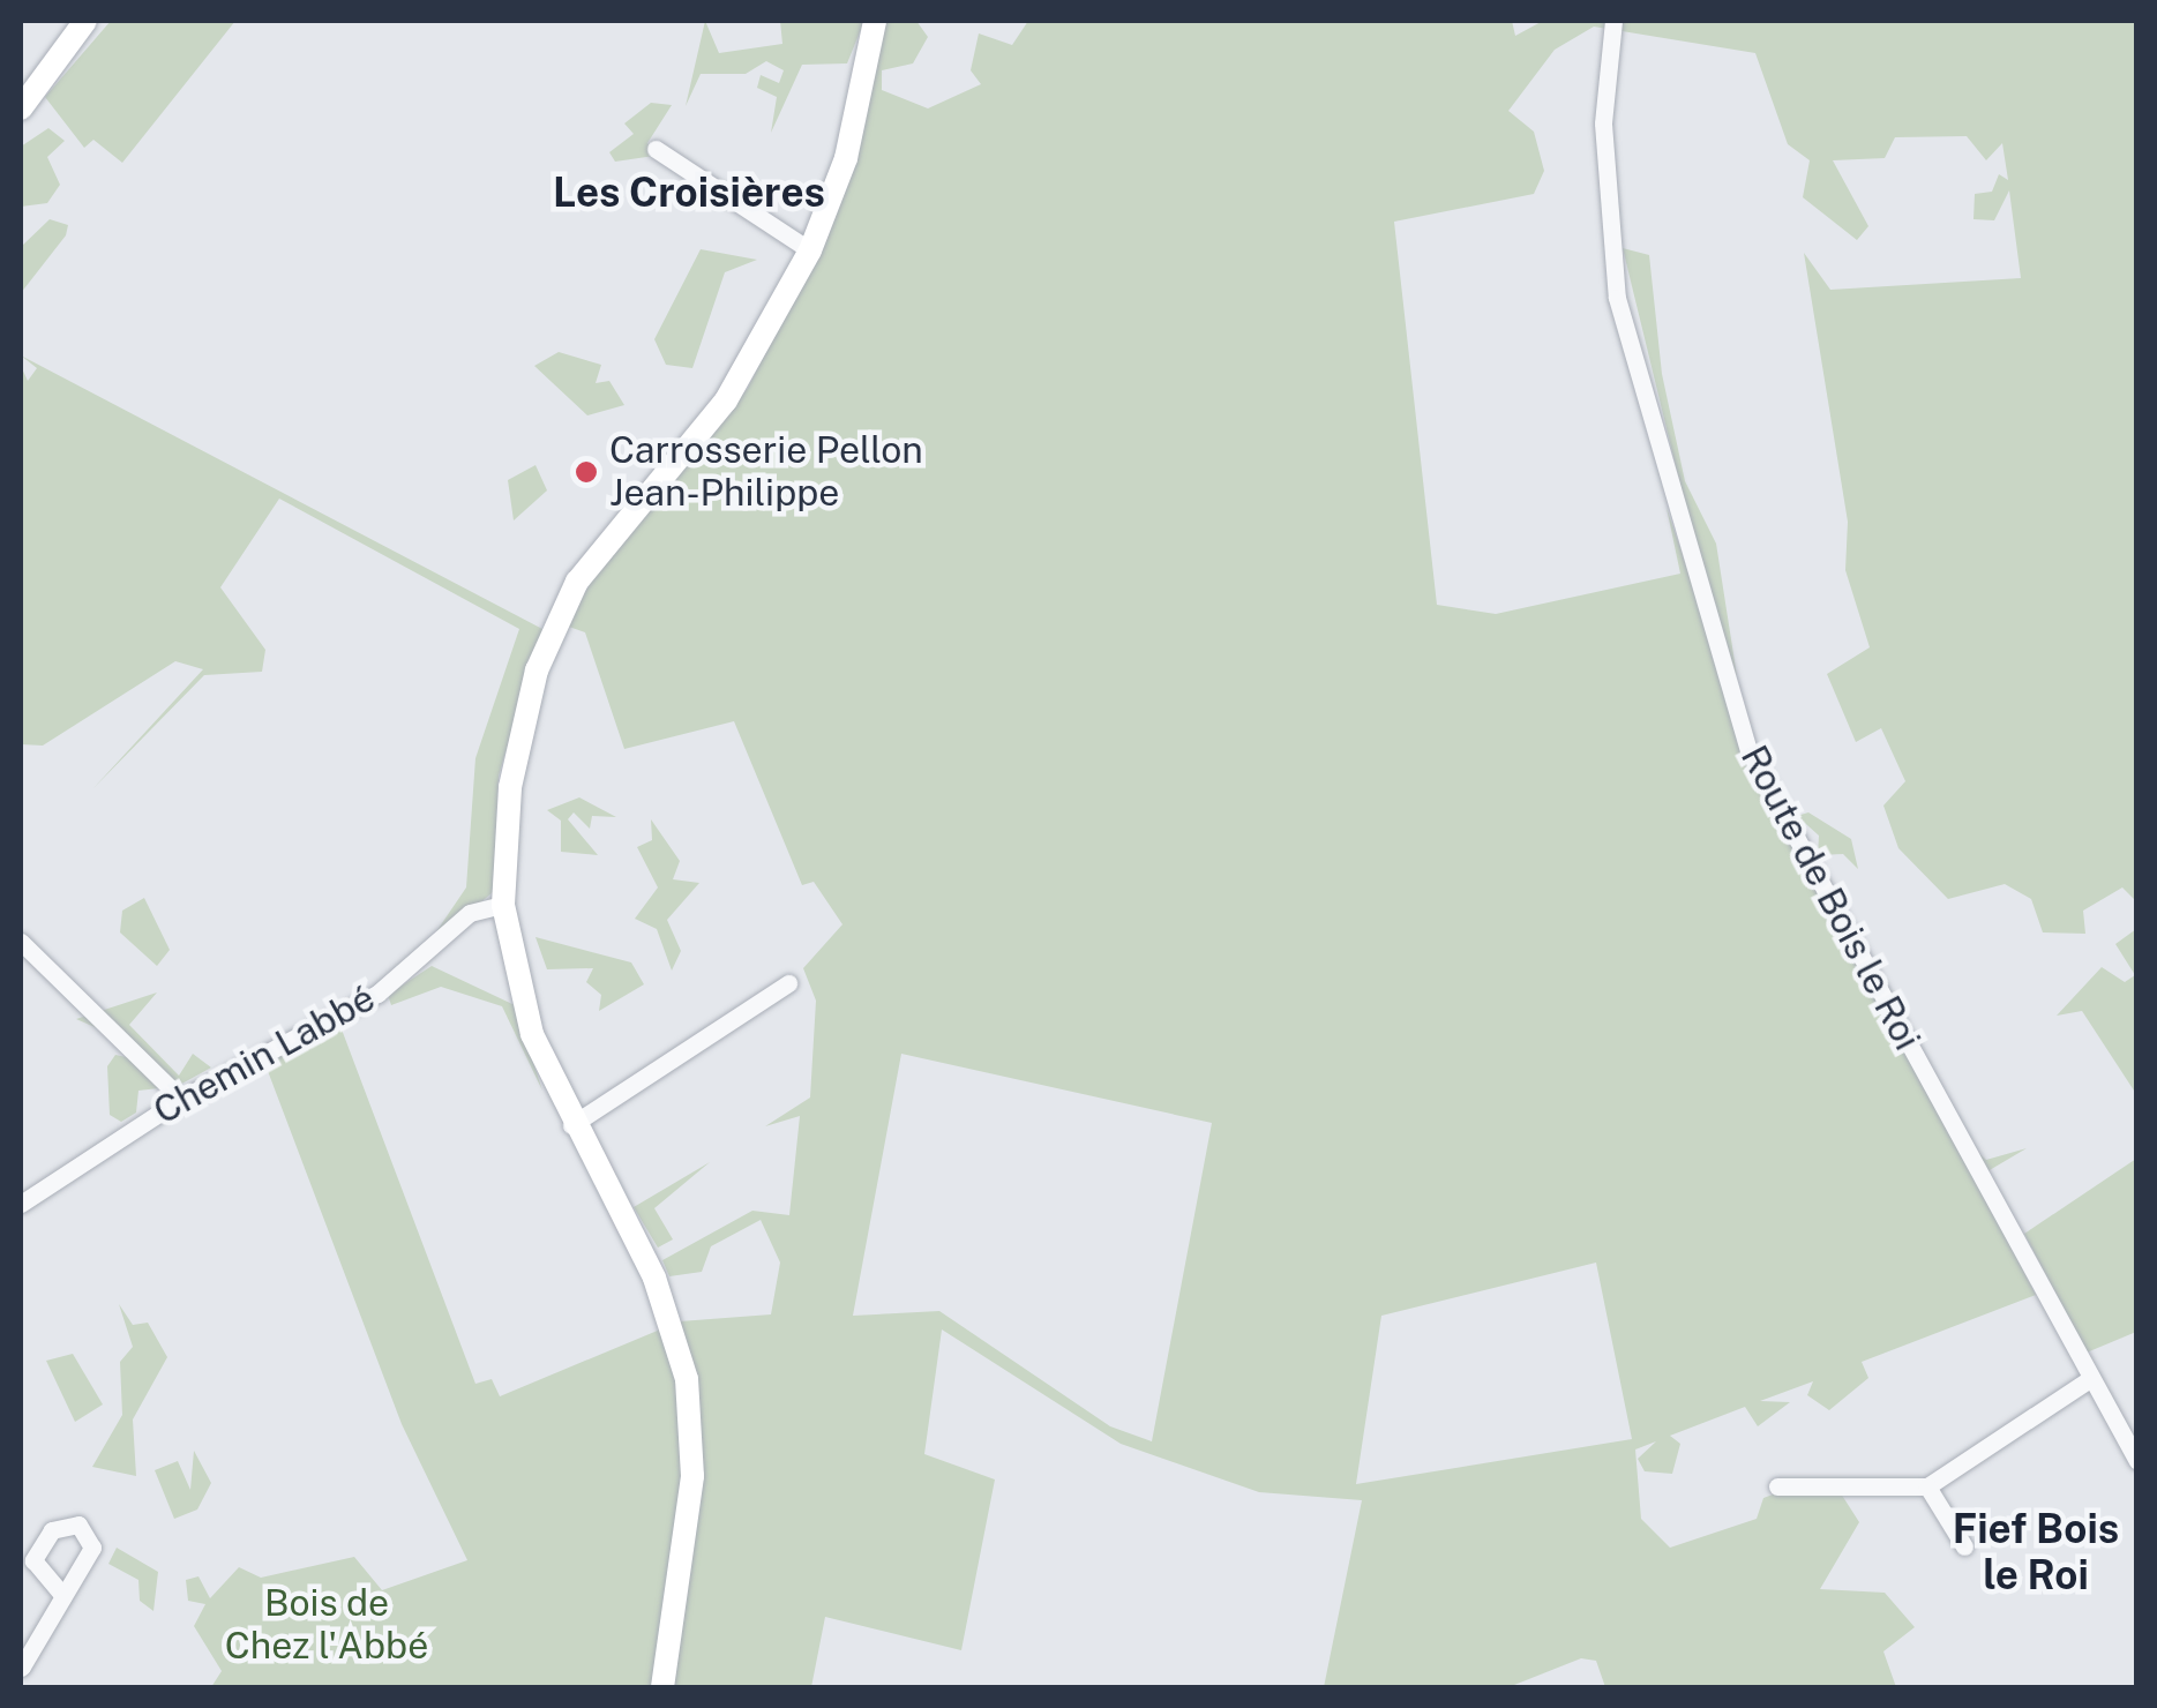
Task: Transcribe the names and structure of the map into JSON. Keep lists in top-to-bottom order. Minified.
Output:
{"streets":{"street":["Route de Bois le Roi","Chemin Labbé"]},"districts":["Les Croisières","Fief Bois le Roi"],"parks":["Bois de Chez l'Abbé"],"places":["Carrosserie Pellon Jean-Philippe"]}
